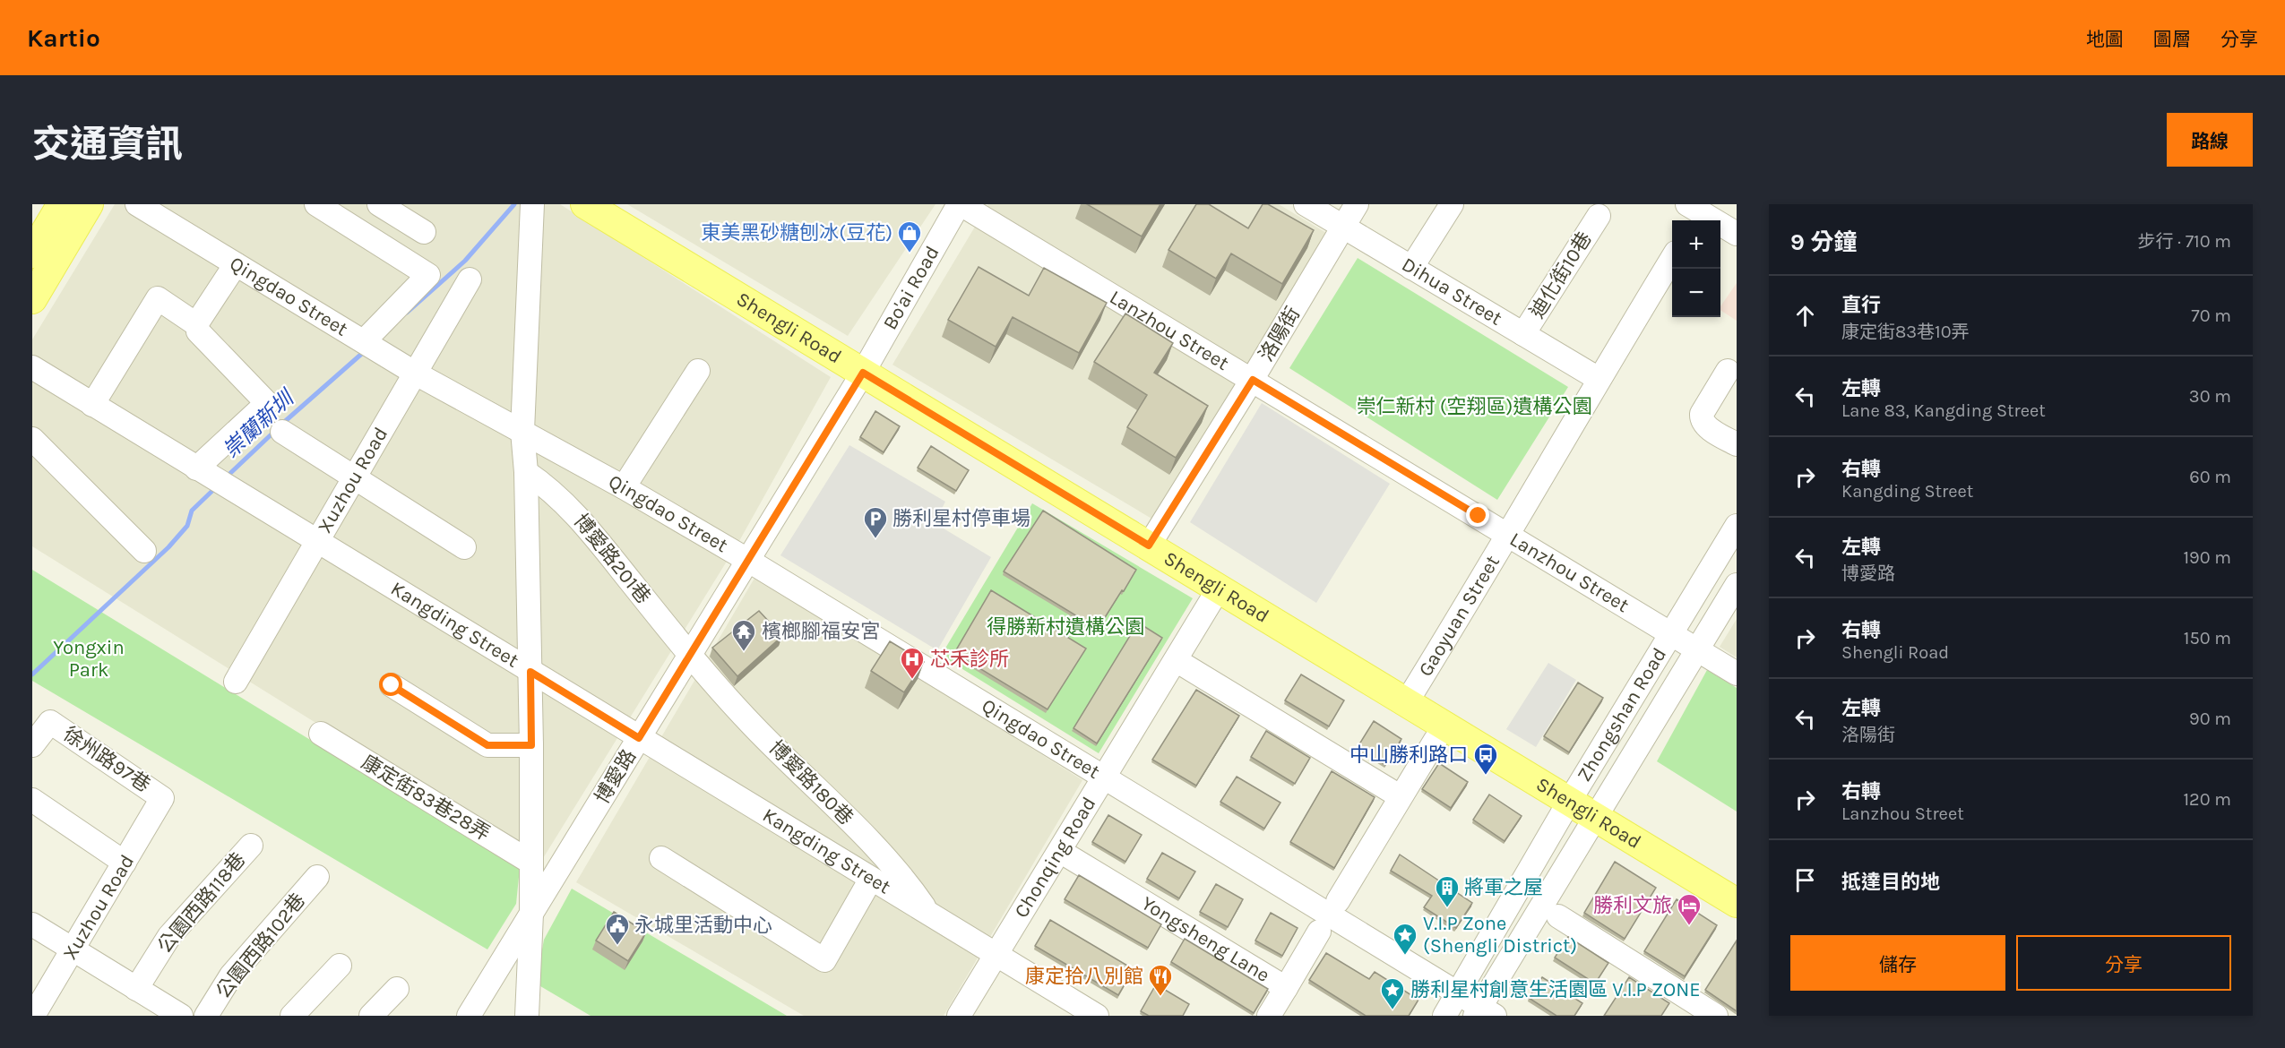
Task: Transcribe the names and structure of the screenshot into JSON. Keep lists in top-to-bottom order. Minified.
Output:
{"streets":{"main road":["Shengli Road"],"street":["迪化街10巷","Bo'ai Road","Dihua Street","Qingdao Street","Lanzhou Street","洛陽街","Xuzhou Road","博愛路201巷","Gaoyuan Street","Kangding Street","Zhongshan Road","徐州路97巷","博愛路","博愛路180巷","康定街83巷28弄","Chonqing Road","公園西路118巷","Yongsheng Lane","公園西路102巷"]},"crossings":[["迪化街10巷","Dihua Street"],["Bo'ai Road","Shengli Road"],["Bo'ai Road","Lanzhou Street"],["Bo'ai Road","博愛路"],["Dihua Street","洛陽街"],["Dihua Street","Gaoyuan Street"],["Qingdao Street","Xuzhou Road"],["Qingdao Street","Zhongshan Road"],["Qingdao Street","博愛路"],["Qingdao Street","Chonqing Road"],["Shengli Road","洛陽街"],["Shengli Road","Gaoyuan Street"],["Shengli Road","Zhongshan Road"],["Shengli Road","博愛路"],["Shengli Road","Chonqing Road"],["Lanzhou Street","洛陽街"],["Lanzhou Street","Gaoyuan Street"],["Lanzhou Street","Zhongshan Road"],["Xuzhou Road","Kangding Street"],["Xuzhou Road","徐州路97巷"],["博愛路201巷","博愛路"],["博愛路201巷","博愛路180巷"],["Kangding Street","博愛路"],["Kangding Street","博愛路180巷"],["Kangding Street","Chonqing Road"],["博愛路","博愛路180巷"]],"water":["崇蘭新圳"],"parks":["崇仁新村 (空翔區)遺構公園","得勝新村遺構公園","Yongxin Park"],"places":{"shop":["東美黑砂糖刨冰(豆花)"],"parking":["勝利星村停車場"],"temple":["檳榔腳福安宮"],"hospital":["芯禾診所"],"bus stop":["中山勝利路口"],"building":["將軍之屋"],"hotel":["勝利文旅"],"public building":["永城里活動中心"],"place":["V.I.P Zone (Shengli District)","勝利星村創意生活園區 V.I.P ZONE"],"restaurant":["康定拾八別館"]},"page":{"header":"Kartio","nav":["地圖","圖層","分享"],"title":"交通資訊","buttons":["路線",["儲存","分享"]],"heading":["9 分鐘","步行 · 710 m"],"map_buttons":["+","−"],"list":[["直行","康定街83巷10弄","70 m"],["左轉","Lane 83, Kangding Street","30 m"],["右轉","Kangding Street","60 m"],["左轉","博愛路","190 m"],["右轉","Shengli Road","150 m"],["左轉","洛陽街","90 m"],["右轉","Lanzhou Street","120 m"],"抵達目的地"]}}
